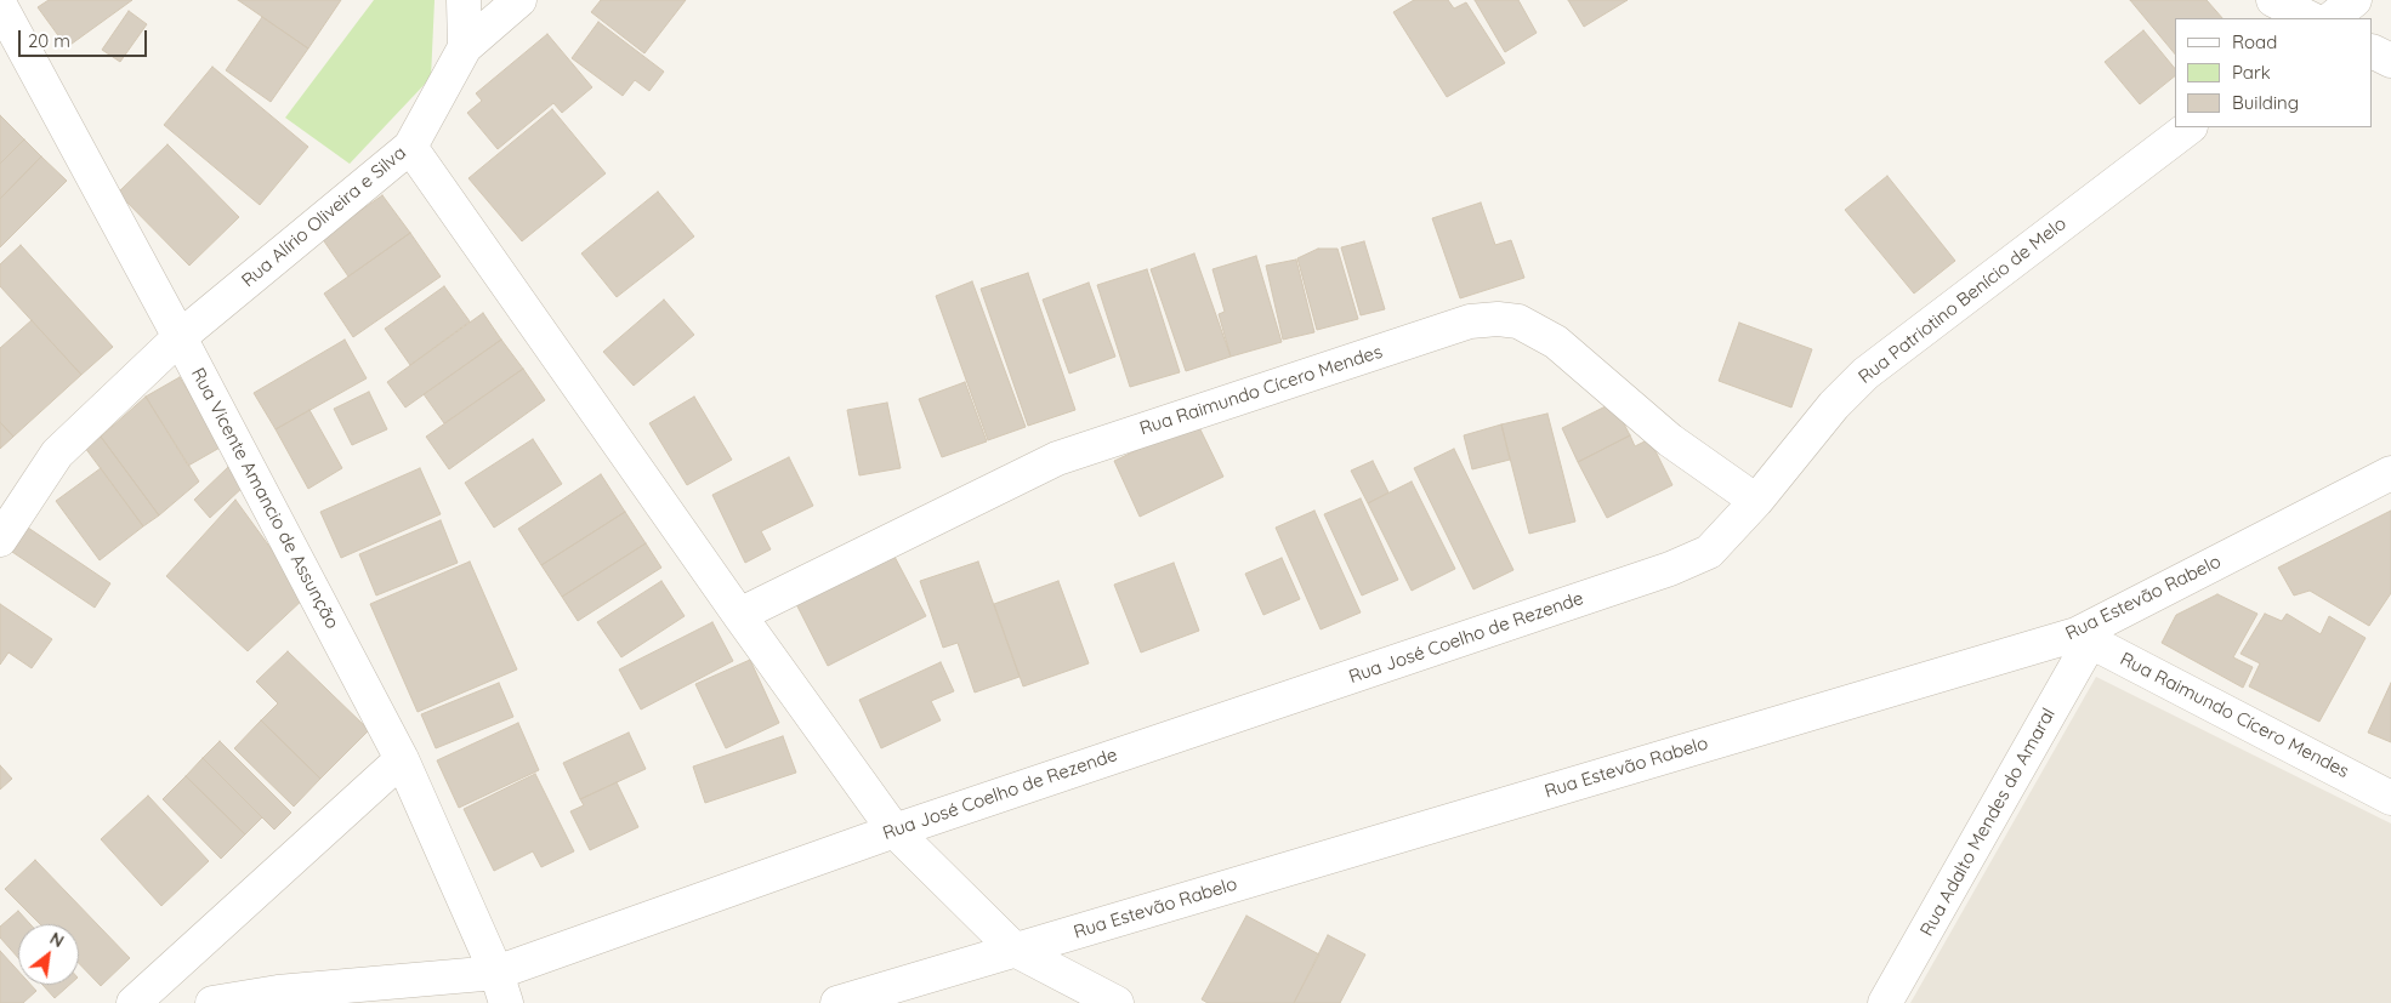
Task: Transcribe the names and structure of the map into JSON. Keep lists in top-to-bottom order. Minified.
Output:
{"streets":{"street":["Rua Alírio Oliveira e Silva","Rua Patriotino Benício de Melo","Rua Raimundo Cícero Mendes","Rua Vicente Amancio de Assunção","Rua Estevão Rabelo","Rua José Coelho de Rezende","Rua Adalto Mendes do Amaral"]},"crossings":[["Rua Alírio Oliveira e Silva","Rua Vicente Amancio de Assunção"],["Rua Patriotino Benício de Melo","Rua Raimundo Cícero Mendes"],["Rua Patriotino Benício de Melo","Rua José Coelho de Rezende"],["Rua Raimundo Cícero Mendes","Rua Estevão Rabelo"],["Rua Raimundo Cícero Mendes","Rua José Coelho de Rezende"],["Rua Raimundo Cícero Mendes","Rua Adalto Mendes do Amaral"],["Rua Vicente Amancio de Assunção","Rua José Coelho de Rezende"],["Rua Estevão Rabelo","Rua Adalto Mendes do Amaral"]],"legend":["Road","Park","Building"],"scale_bar":"20 m","north":"top right"}
